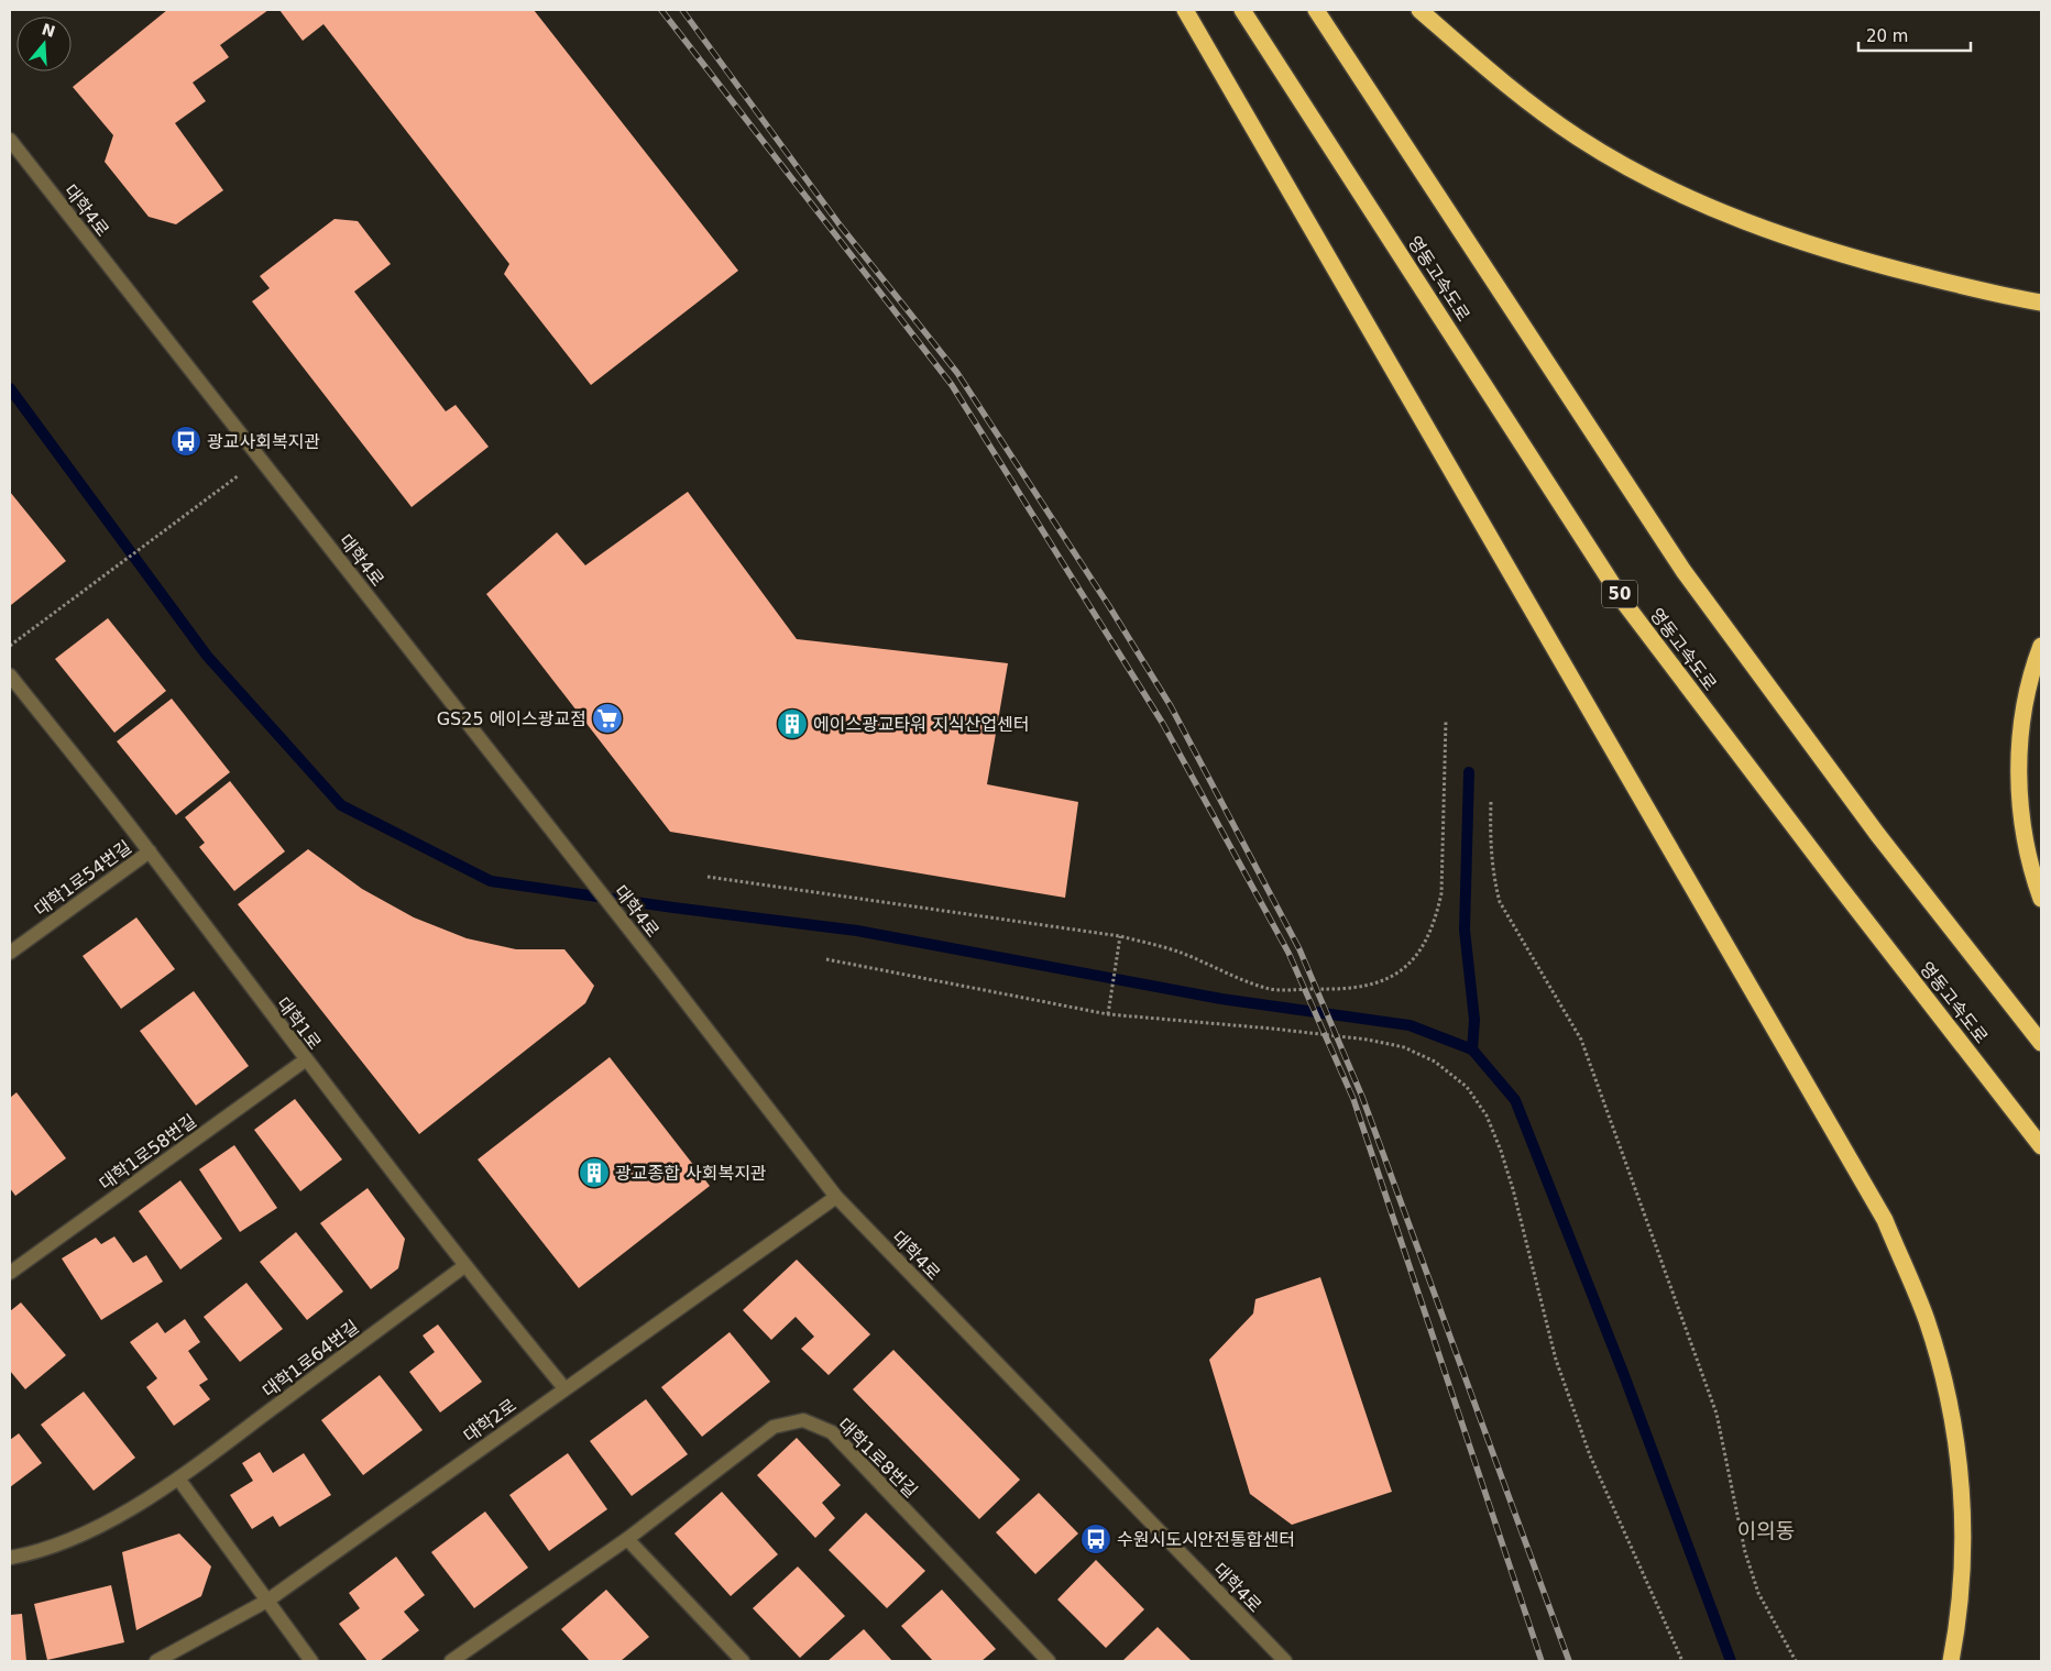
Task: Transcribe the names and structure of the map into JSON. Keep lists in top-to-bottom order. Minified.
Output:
{"streets":{"highway":["영동고속도로","50"],"street":["대학4로","대학1로54번길","대학1로","대학1로58번길","대학1로64번길","대학2로","대학1로8번길"]},"crossings":[["대학4로","대학2로"],["대학1로54번길","대학1로"],["대학1로","대학1로58번길"],["대학1로","대학1로64번길"],["대학1로","대학2로"]],"districts":["이의동"],"places":{"bus stop":["광교사회복지관","수원시도시안전통합센터"],"supermarket":["GS25 에이스광교점"],"building":["에이스광교타워 지식산업센터","광교종합 사회복지관"]},"scale_bar":"20 m","north":"top"}
